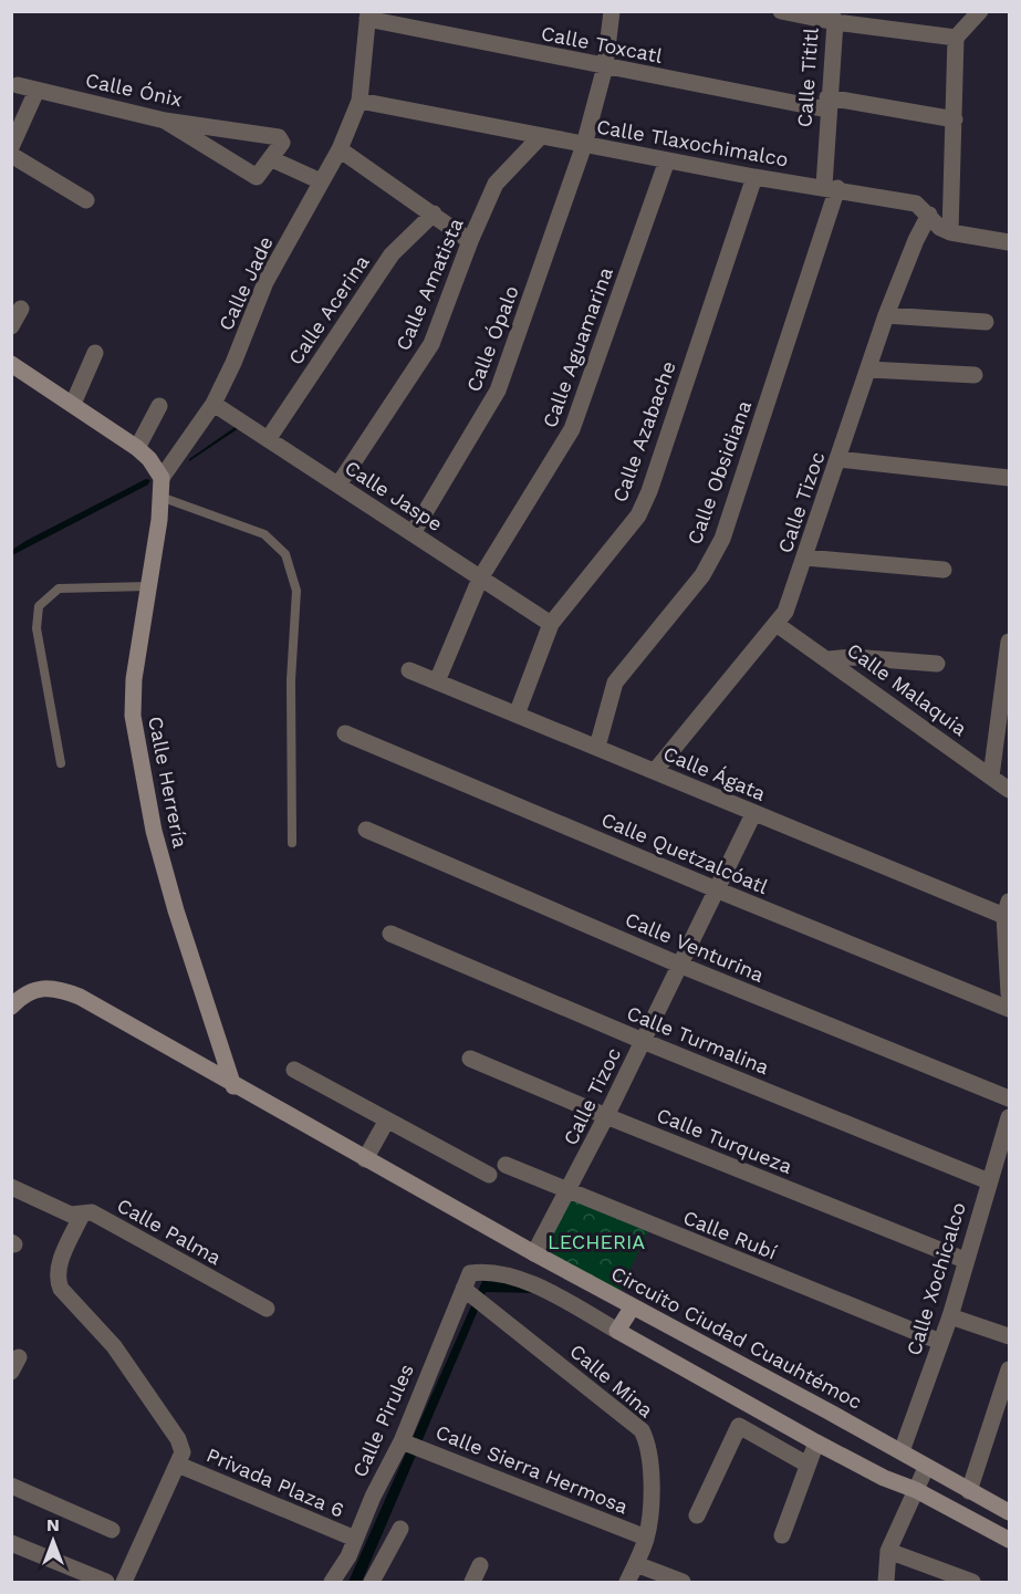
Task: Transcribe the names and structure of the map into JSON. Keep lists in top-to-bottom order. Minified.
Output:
{"streets":{"main road":["Calle Herrería","Circuito Ciudad Cuauhtémoc"],"street":["Calle Toxcatl","Calle Tititl","Calle Ónix","Calle Tlaxochimalco","Calle Jade","Calle Amatista","Calle Acerina","Calle Ópalo","Calle Aguamarina","Calle Azabache","Calle Obsidiana","Calle Jaspe","Calle Tizoc","Calle Malaquia","Calle Ágata","Calle Quetzalcóatl","Calle Venturina","Calle Turmalina","Calle Turqueza","Calle Palma","Calle Rubí","Calle Xochicalco","Calle Mina","Calle Pirules","Calle Sierra Hermosa","Privada Plaza 6"]},"crossings":[["Calle Toxcatl","Calle Tititl"],["Calle Toxcatl","Calle Jade"],["Calle Toxcatl","Calle Ópalo"],["Calle Tititl","Calle Tlaxochimalco"],["Calle Tititl","Calle Obsidiana"],["Calle Tlaxochimalco","Calle Jade"],["Calle Tlaxochimalco","Calle Amatista"],["Calle Tlaxochimalco","Calle Ópalo"],["Calle Tlaxochimalco","Calle Aguamarina"],["Calle Tlaxochimalco","Calle Azabache"],["Calle Tlaxochimalco","Calle Obsidiana"],["Calle Tlaxochimalco","Calle Tizoc"],["Calle Jade","Calle Jaspe"],["Calle Jade","Calle Herrería"],["Calle Amatista","Calle Jaspe"],["Calle Acerina","Calle Jaspe"],["Calle Ópalo","Calle Jaspe"],["Calle Aguamarina","Calle Jaspe"],["Calle Aguamarina","Calle Ágata"],["Calle Azabache","Calle Jaspe"],["Calle Azabache","Calle Ágata"],["Calle Obsidiana","Calle Ágata"],["Calle Tizoc","Calle Malaquia"],["Calle Tizoc","Calle Ágata"],["Calle Tizoc","Calle Quetzalcóatl"],["Calle Tizoc","Calle Venturina"],["Calle Tizoc","Calle Turmalina"],["Calle Tizoc","Calle Turqueza"],["Calle Tizoc","Calle Rubí"],["Calle Tizoc","Circuito Ciudad Cuauhtémoc"],["Calle Herrería","Circuito Ciudad Cuauhtémoc"],["Calle Turmalina","Calle Xochicalco"],["Calle Turqueza","Calle Xochicalco"],["Calle Rubí","Calle Xochicalco"],["Calle Xochicalco","Circuito Ciudad Cuauhtémoc"],["Calle Mina","Calle Pirules"],["Calle Mina","Calle Sierra Hermosa"],["Calle Pirules","Calle Sierra Hermosa"],["Calle Pirules","Privada Plaza 6"]],"parks":["LECHERIA"],"north":"top"}
